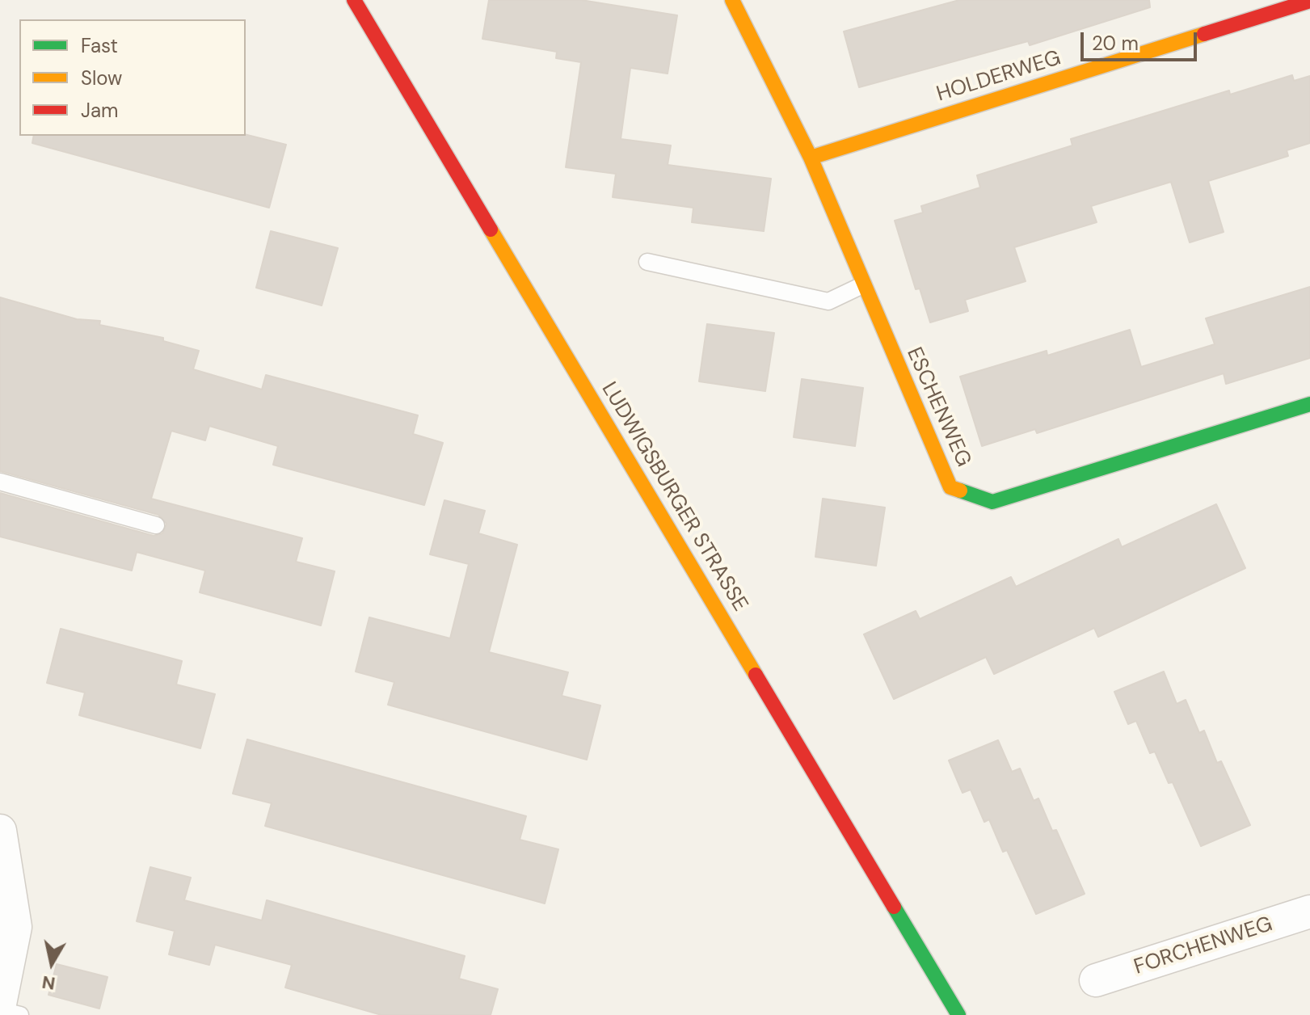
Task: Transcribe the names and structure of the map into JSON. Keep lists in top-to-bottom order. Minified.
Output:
{"streets":{"street":["HOLDERWEG","ESCHENWEG","LUDWIGSBURGER STRASSE","FORCHENWEG"]},"crossings":[["HOLDERWEG","ESCHENWEG"]],"legend":["Fast","Slow","Jam"],"scale_bar":"20 m","north":"bottom"}
